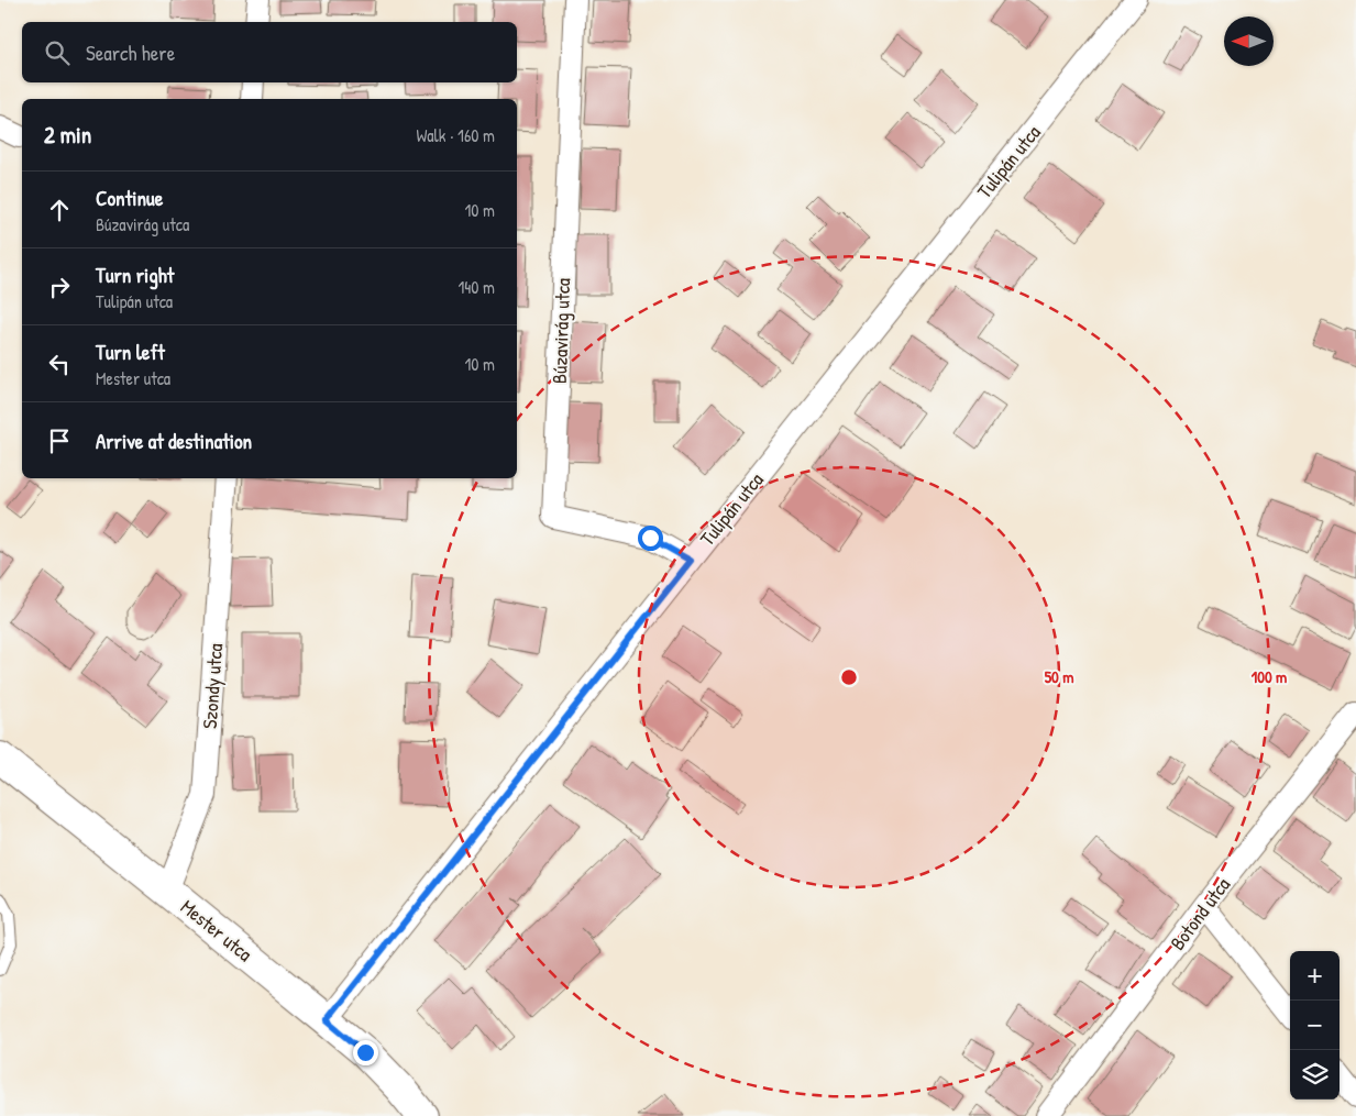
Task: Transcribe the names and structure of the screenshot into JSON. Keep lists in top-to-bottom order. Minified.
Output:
{"streets":{"main road":["Mester utca"],"street":["Tulipán utca","Búzavirág utca","Szondy utca","Botond utca"]},"crossings":[["Tulipán utca","Búzavirág utca"],["Tulipán utca","Mester utca"],["Szondy utca","Mester utca"]],"north":"left","page":{"search":"Search here","heading":["2 min","Walk · 160 m"],"list":[["Continue","Búzavirág utca","10 m"],["Turn right","Tulipán utca","140 m"],["Turn left","Mester utca","10 m"],"Arrive at destination"],"map_buttons":["+","−"]},"rings":["50 m","100 m"]}
